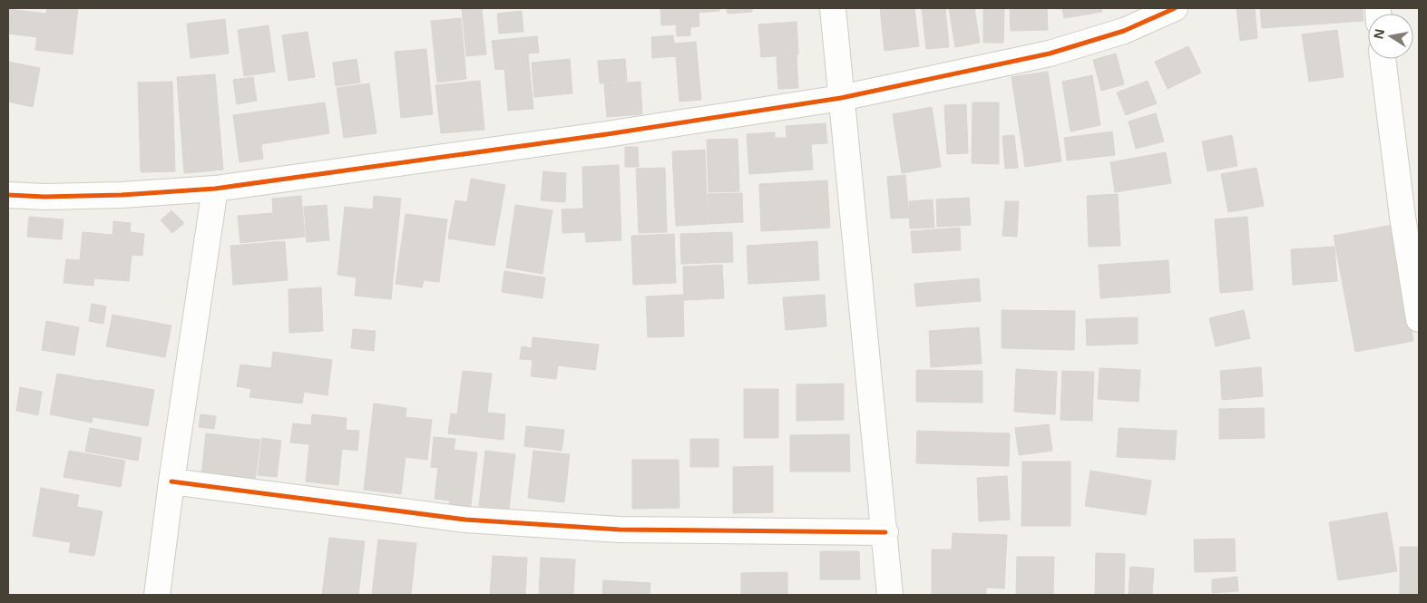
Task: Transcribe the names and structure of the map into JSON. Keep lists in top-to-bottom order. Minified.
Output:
{"north":"left"}
